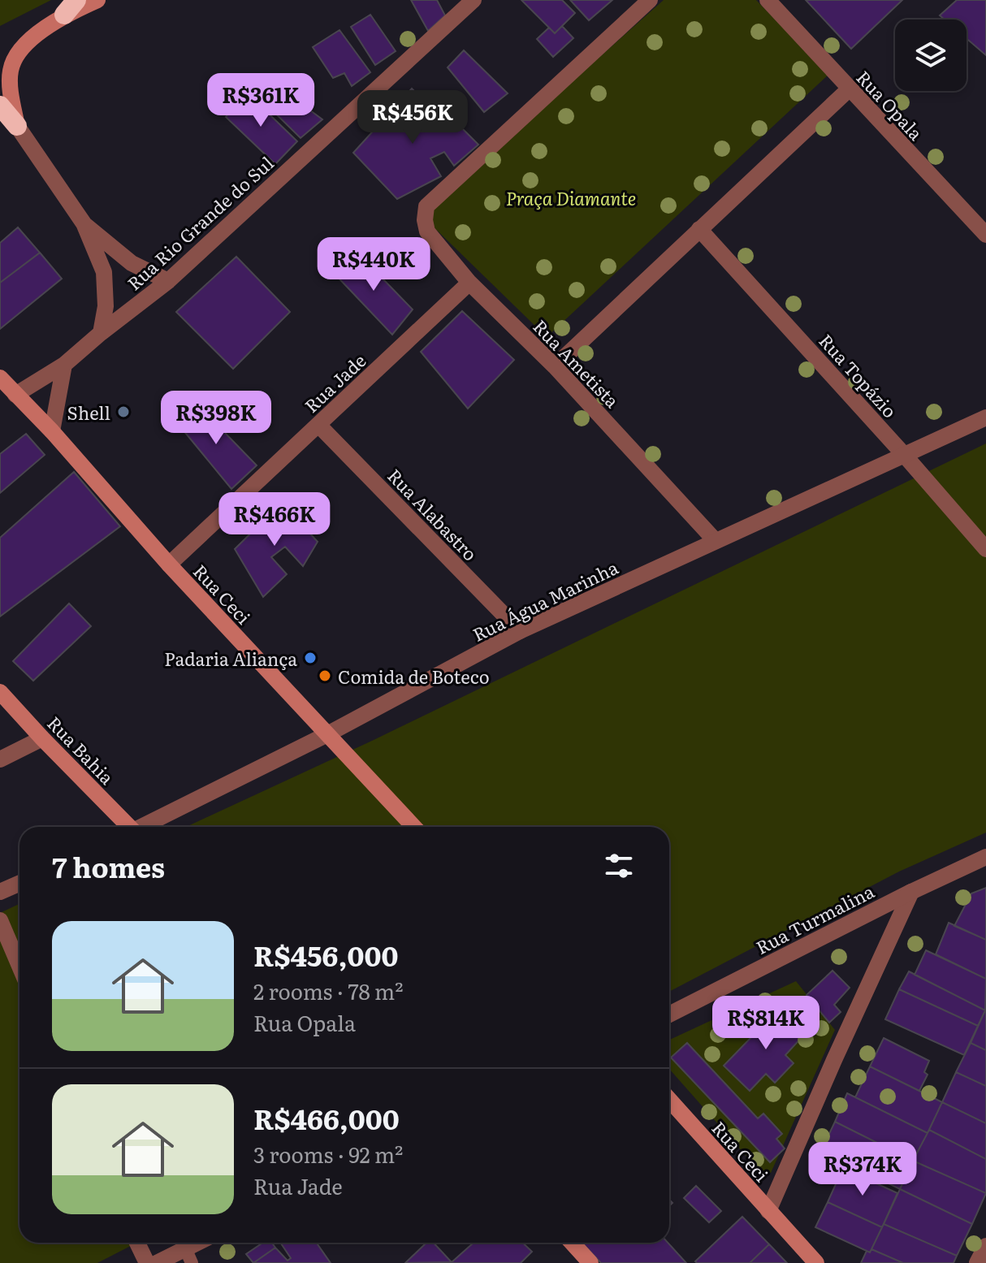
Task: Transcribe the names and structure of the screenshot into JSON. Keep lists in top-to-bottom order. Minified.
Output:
{"streets":{"main road":["Rua Ceci","Rua Bahia"],"street":["Rua Opala","Rua Rio Grande do Sul","Rua Ametista","Rua Topázio","Rua Jade","Rua Alabastro","Rua Água Marinha","Rua Turmalina"]},"crossings":[["Rua Rio Grande do Sul","Rua Ceci"],["Rua Ametista","Rua Jade"],["Rua Ametista","Rua Água Marinha"],["Rua Topázio","Rua Água Marinha"],["Rua Jade","Rua Alabastro"],["Rua Jade","Rua Ceci"],["Rua Alabastro","Rua Água Marinha"],["Rua Ceci","Rua Água Marinha"]],"parks":["Praça Diamante"],"places":["Shell","Padaria Aliança","Comida de Boteco"],"page":{"price":["R$361K","R$456K","R$440K","R$398K","R$466K","R$814K","R$374K"],"heading":"7 homes","list":[{"name":"R$456,000","note":"2 rooms · 78 m² · Rua Opala"},{"name":"R$466,000","note":"3 rooms · 92 m² · Rua Jade"}]}}
